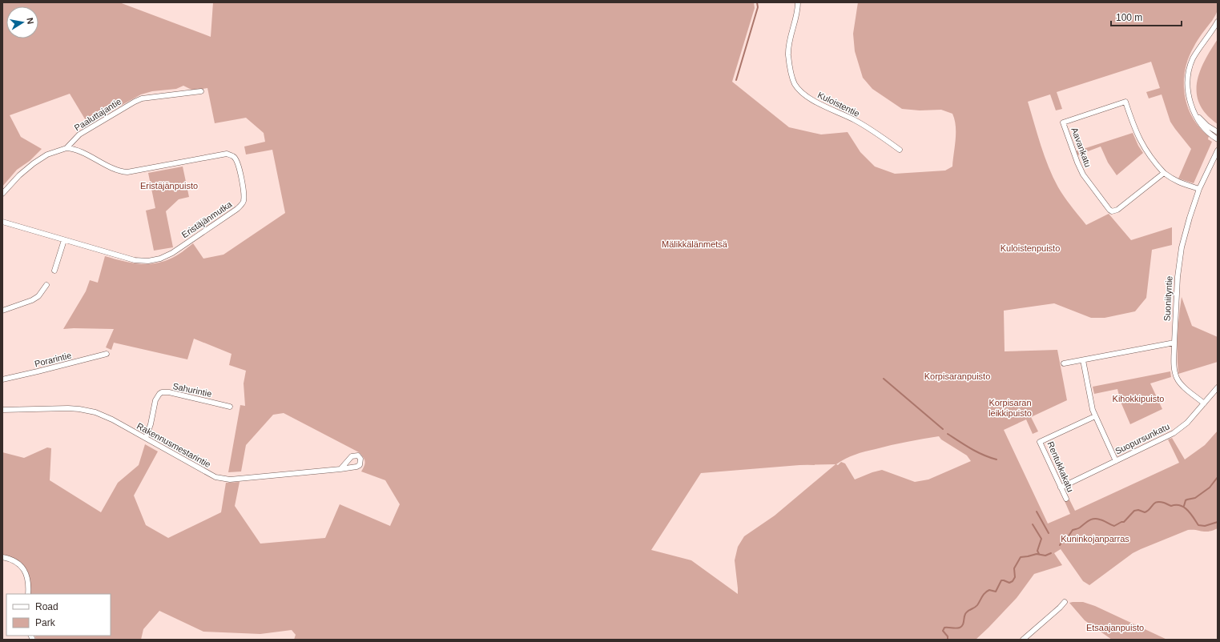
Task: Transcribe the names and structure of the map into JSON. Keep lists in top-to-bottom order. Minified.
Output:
{"streets":{"street":["Kuloistentie","Paaluttajantie","Aavankatu","Eristäjänmutka","Suoniityntie","Porarintie","Sahurintie","Suopursunkatu","Rakennusmestarintie","Rentukkakatu"]},"crossings":[["Paaluttajantie","Eristäjänmutka"],["Aavankatu","Suoniityntie"],["Suoniityntie","Suopursunkatu"],["Sahurintie","Rakennusmestarintie"],["Suopursunkatu","Rentukkakatu"]],"parks":["Eristäjänpuisto","Mälikkälänmetsä","Kuloistenpuisto","Korpisaranpuisto","Kihokkipuisto","Korpisaran leikkipuisto","Kuninkojanparras","Etsaajanpuisto"],"legend":["Road","Park"],"scale_bar":"100 m","north":"right"}
